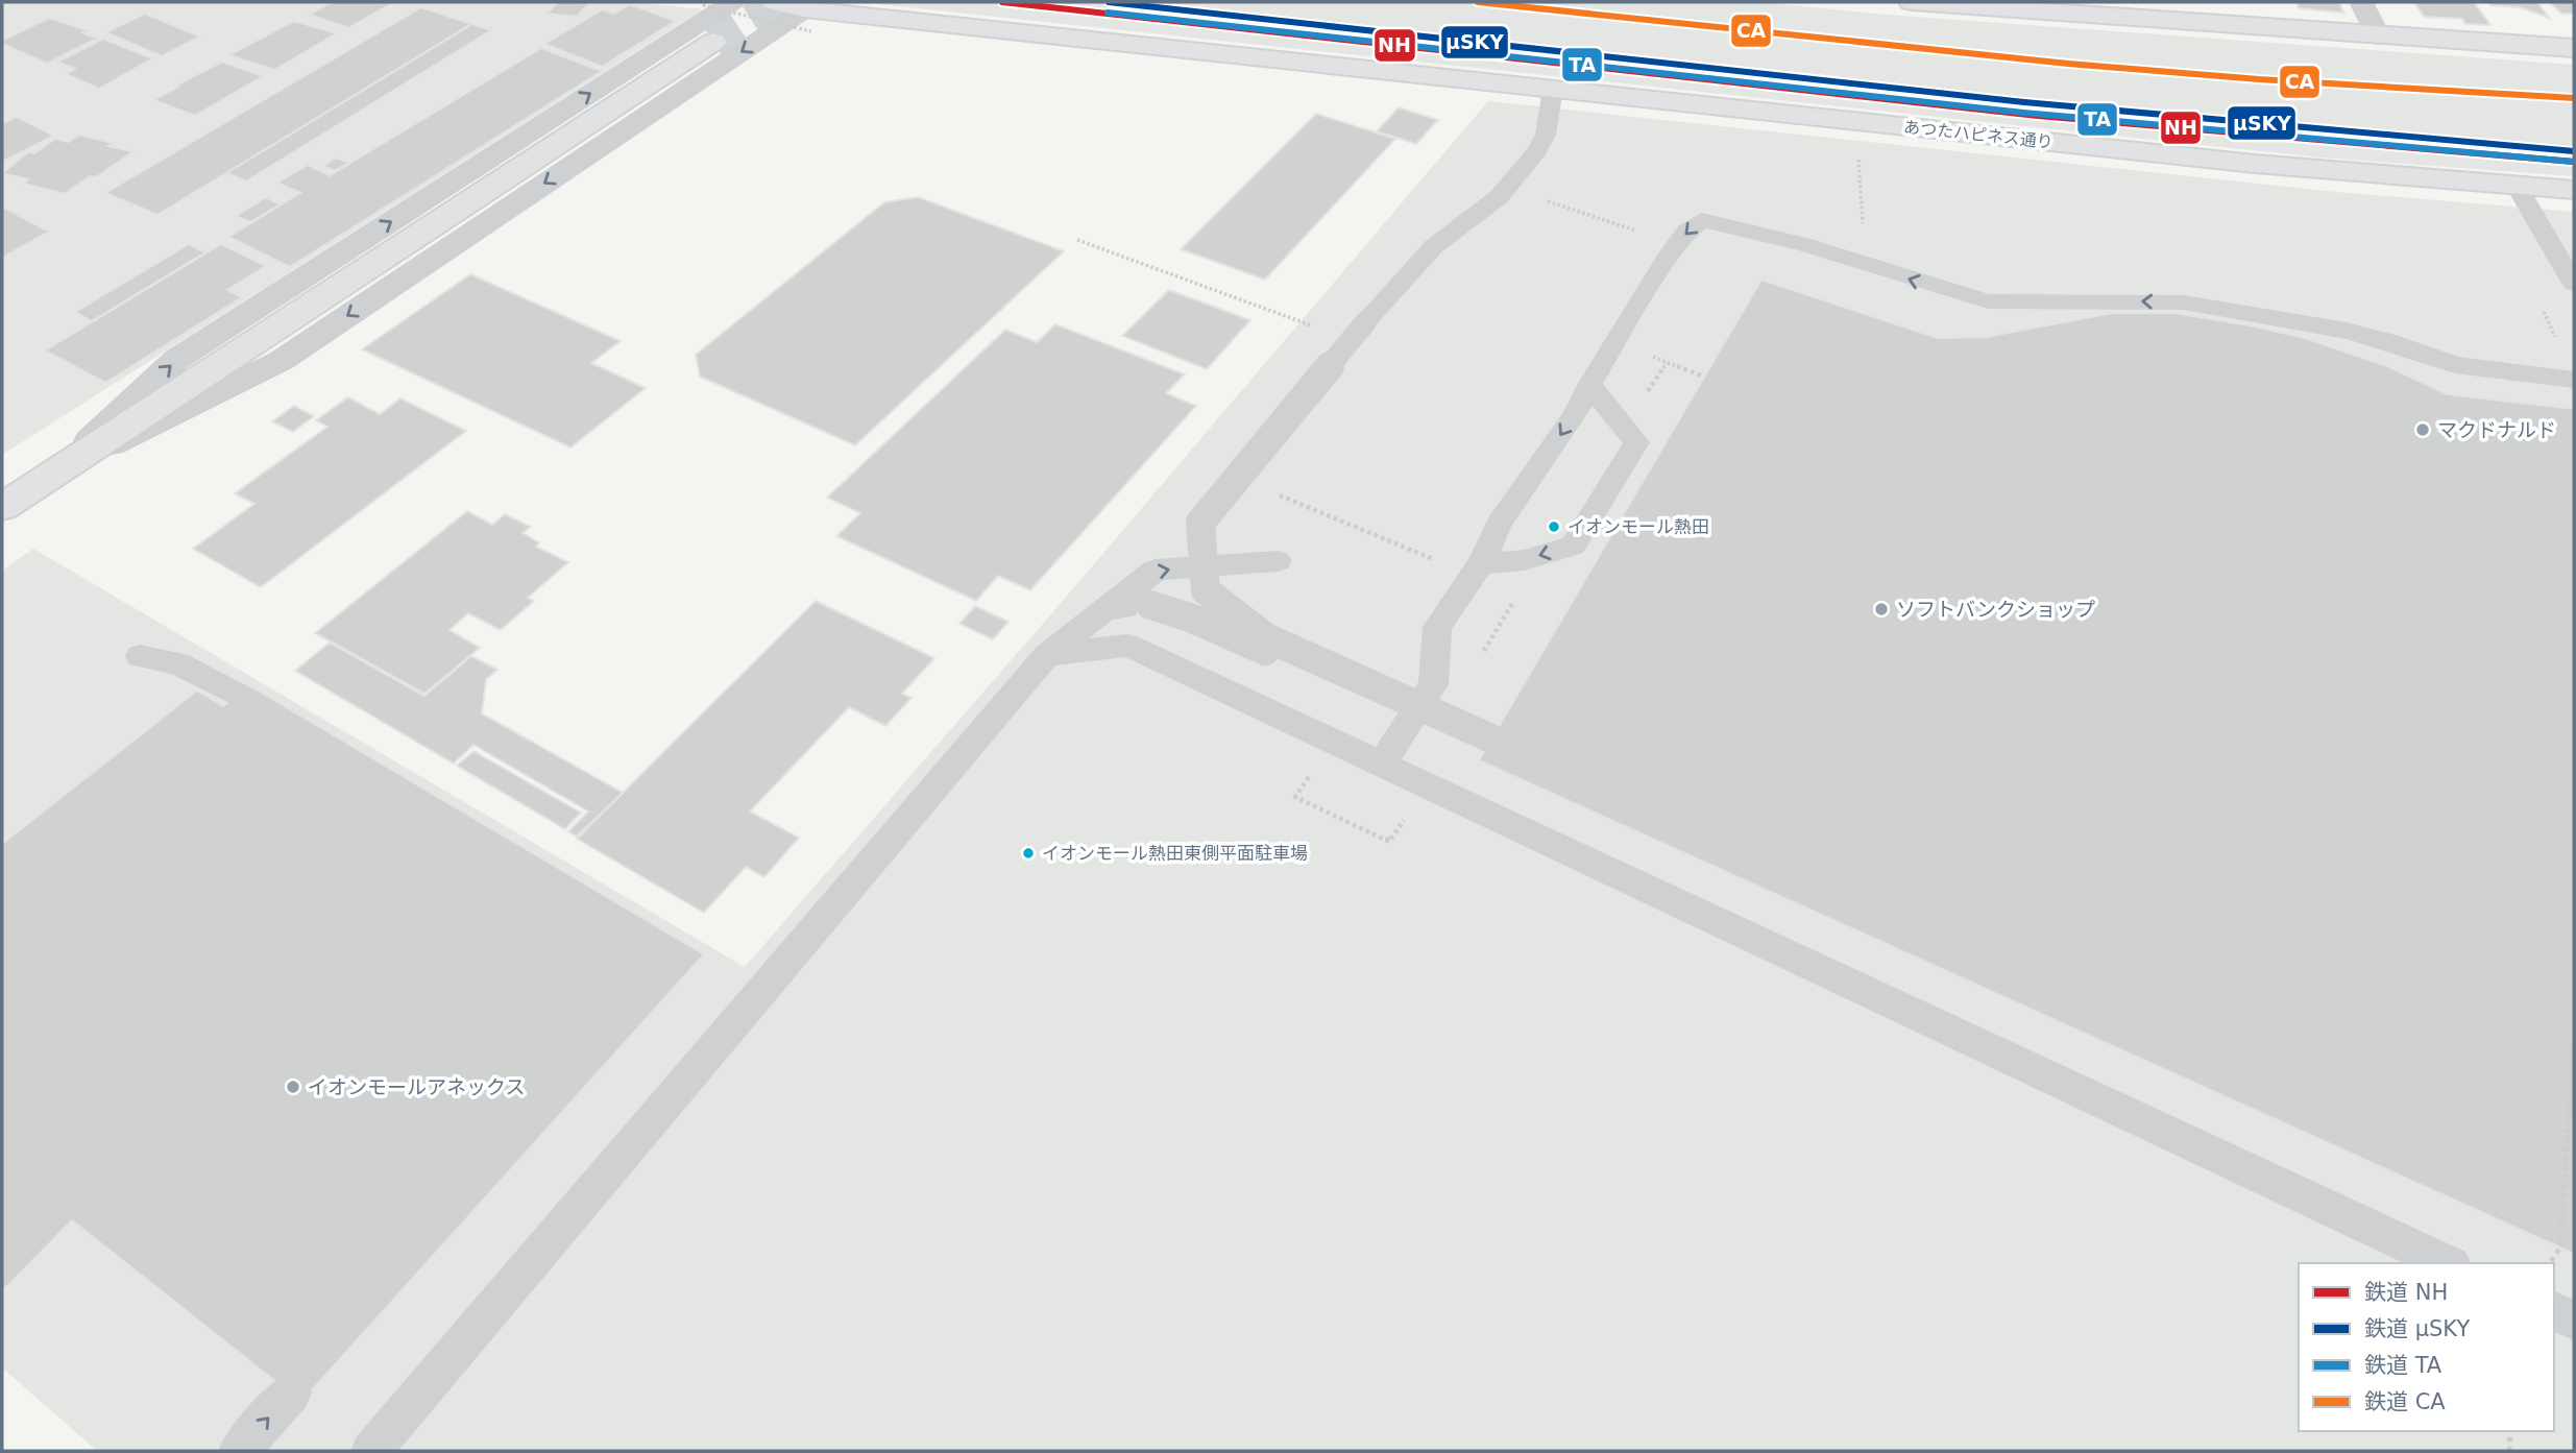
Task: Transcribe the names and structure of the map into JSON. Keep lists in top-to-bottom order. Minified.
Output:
{"streets":{"street":["あつたハピネス通り"]},"places":["マクドナルド","イオンモール熱田","ソフトバンクショップ","イオンモール熱田東側平面駐車場","イオンモールアネックス"],"lines":["rail line NH","rail line μSKY","rail line CA","rail line TA"],"legend":["鉄道 NH","鉄道 μSKY","鉄道 TA","鉄道 CA"]}
